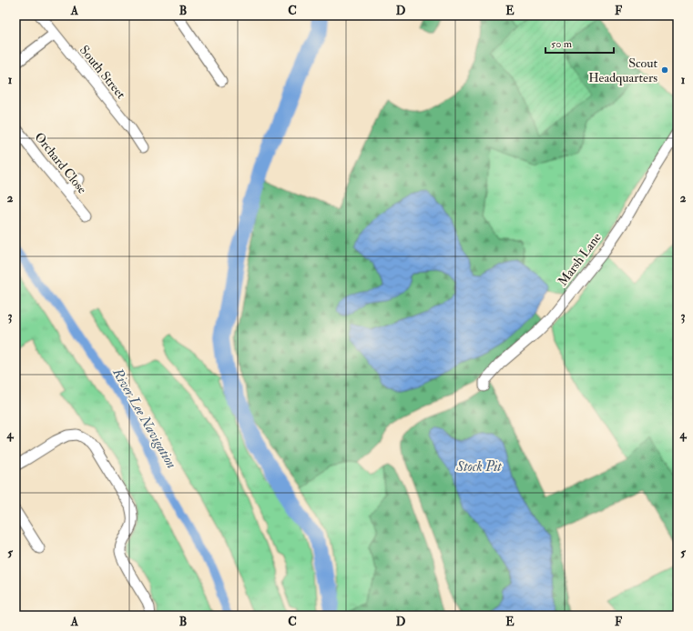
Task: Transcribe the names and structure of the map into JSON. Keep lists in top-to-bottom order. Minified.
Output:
{"streets":{"street":["South Street","Orchard Close","Marsh Lane"]},"water":["River Lee Navigation","Stock Pit"],"places":["Scout Headquarters"],"scale_bar":"50 m","grid":{"columns":["A","B","C","D","E","F"],"rows":["1","2","3","4","5"]}}
